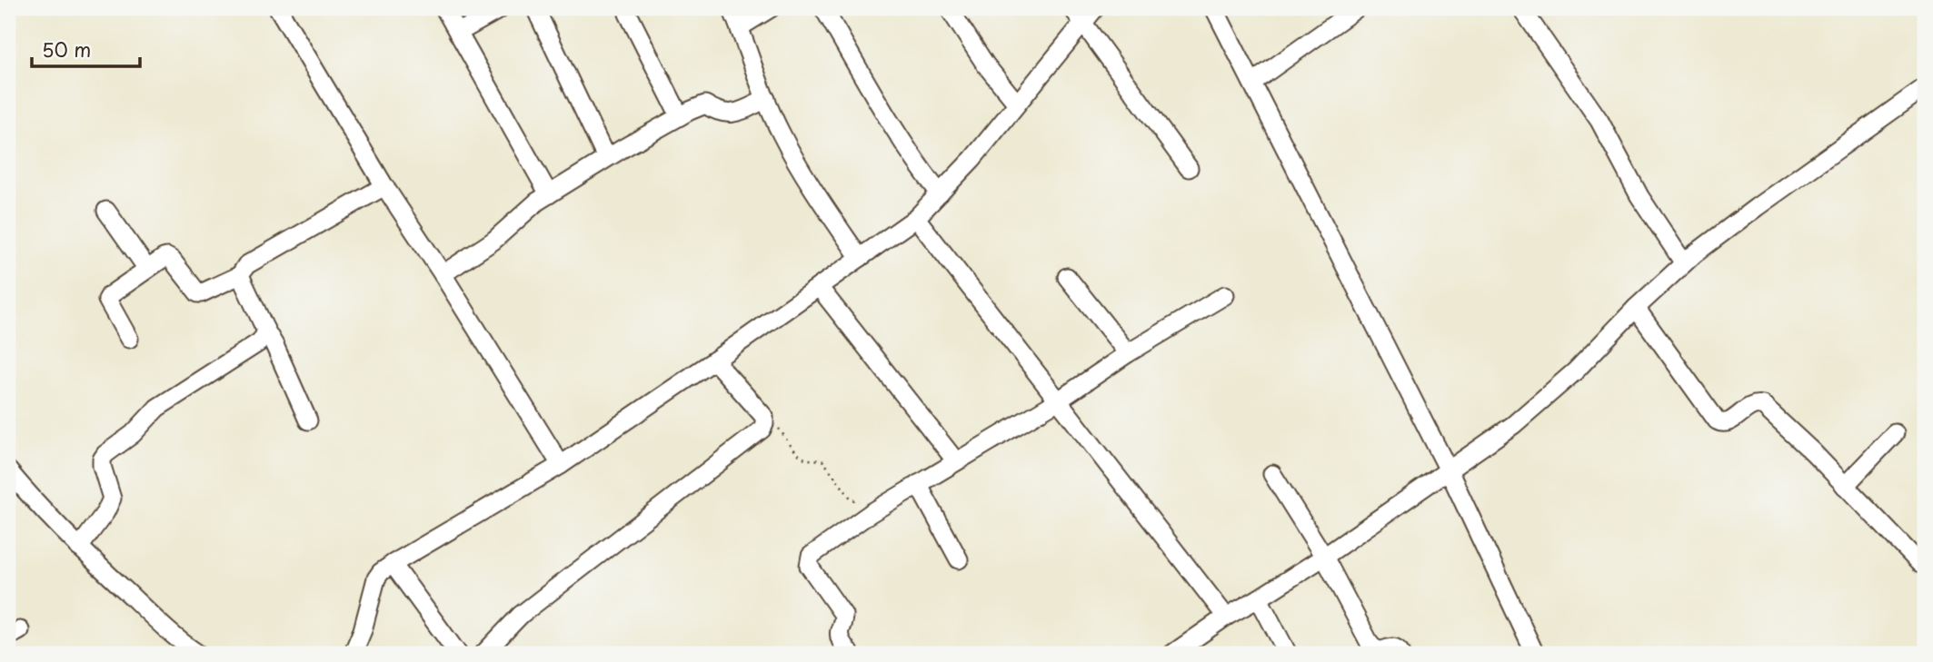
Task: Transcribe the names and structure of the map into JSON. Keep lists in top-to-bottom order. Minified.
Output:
{"scale_bar":"50 m"}
